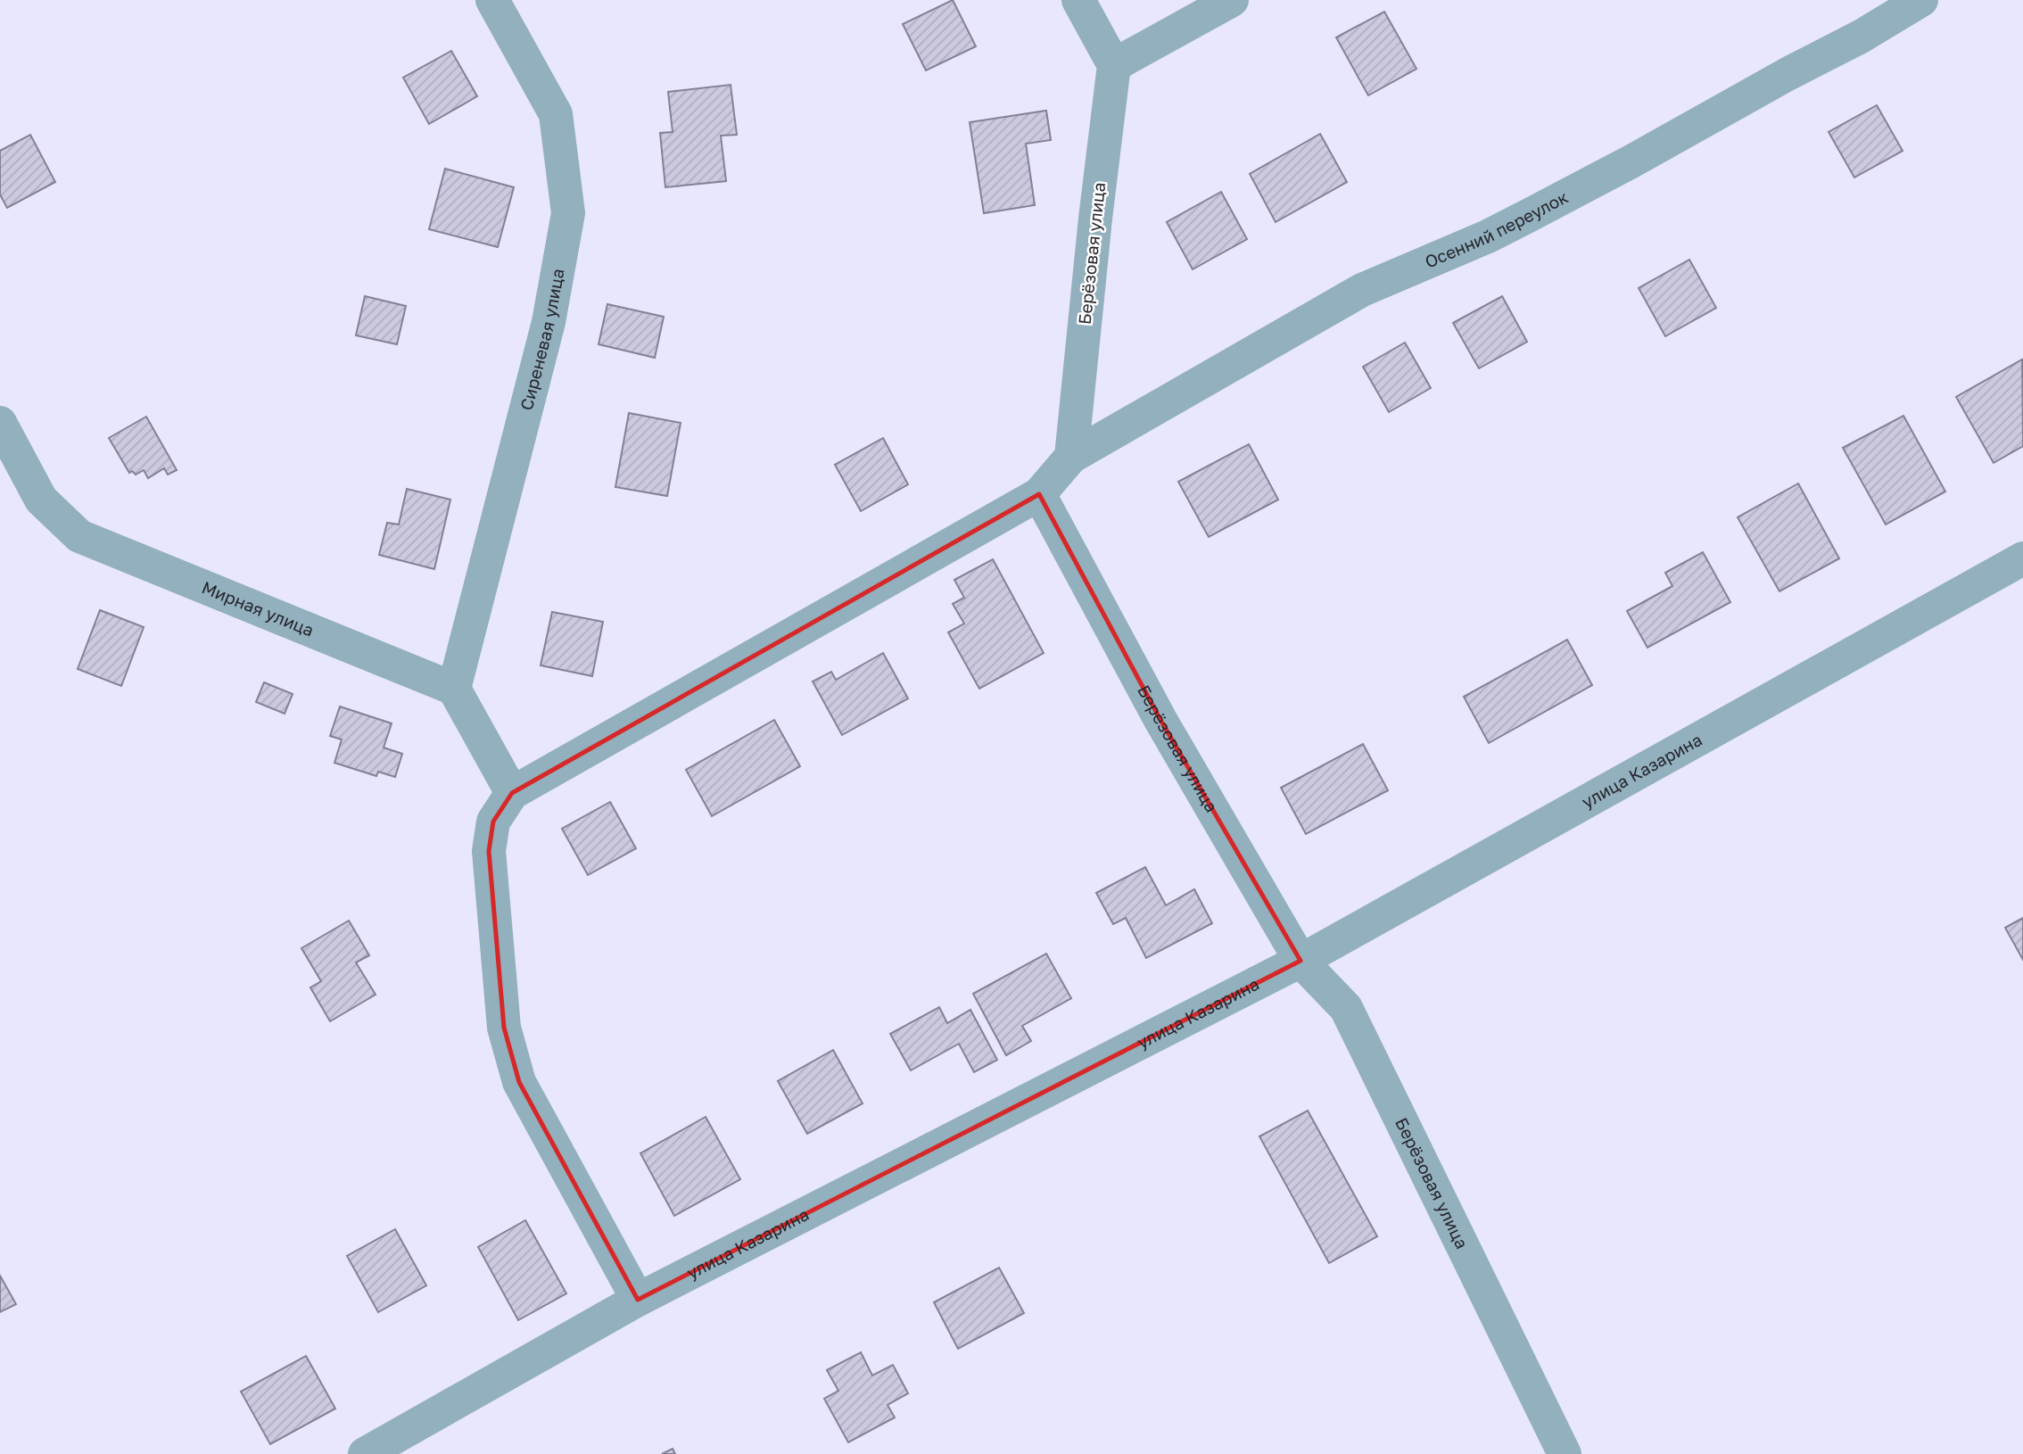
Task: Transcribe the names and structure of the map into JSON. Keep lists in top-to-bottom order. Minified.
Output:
{"streets":{"street":["Осенний переулок","Берёзовая улица","Сиреневая улица","Мирная улица","улица Казарина"]},"crossings":[["Осенний переулок","Берёзовая улица"],["Берёзовая улица","улица Казарина"],["Сиреневая улица","Мирная улица"]]}
